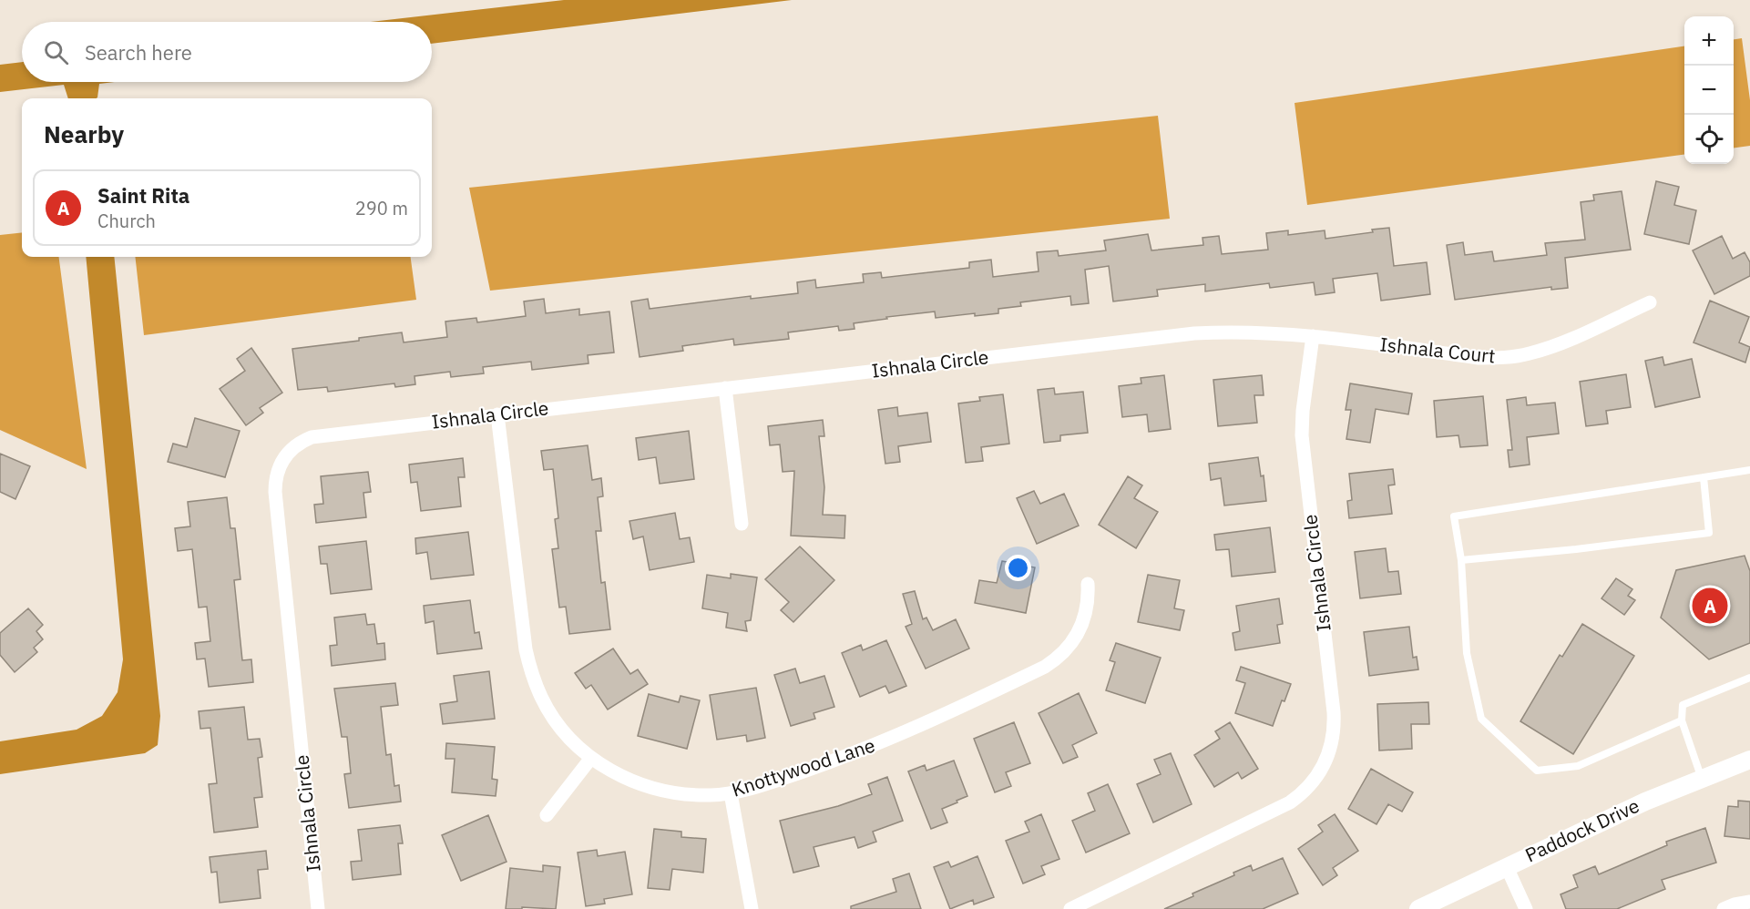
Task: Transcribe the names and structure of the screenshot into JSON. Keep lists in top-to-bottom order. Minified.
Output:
{"streets":{"street":["Ishnala Court","Ishnala Circle","Knottywood Lane","Paddock Drive"]},"crossings":[["Ishnala Court","Ishnala Circle"],["Ishnala Circle","Knottywood Lane"]],"page":{"map_buttons":["+","−"],"search":"Search here","heading":"Nearby","list":[{"mark":"A","name":"Saint Rita","note":"Church","value":"290 m"}],"pins":"A"}}
